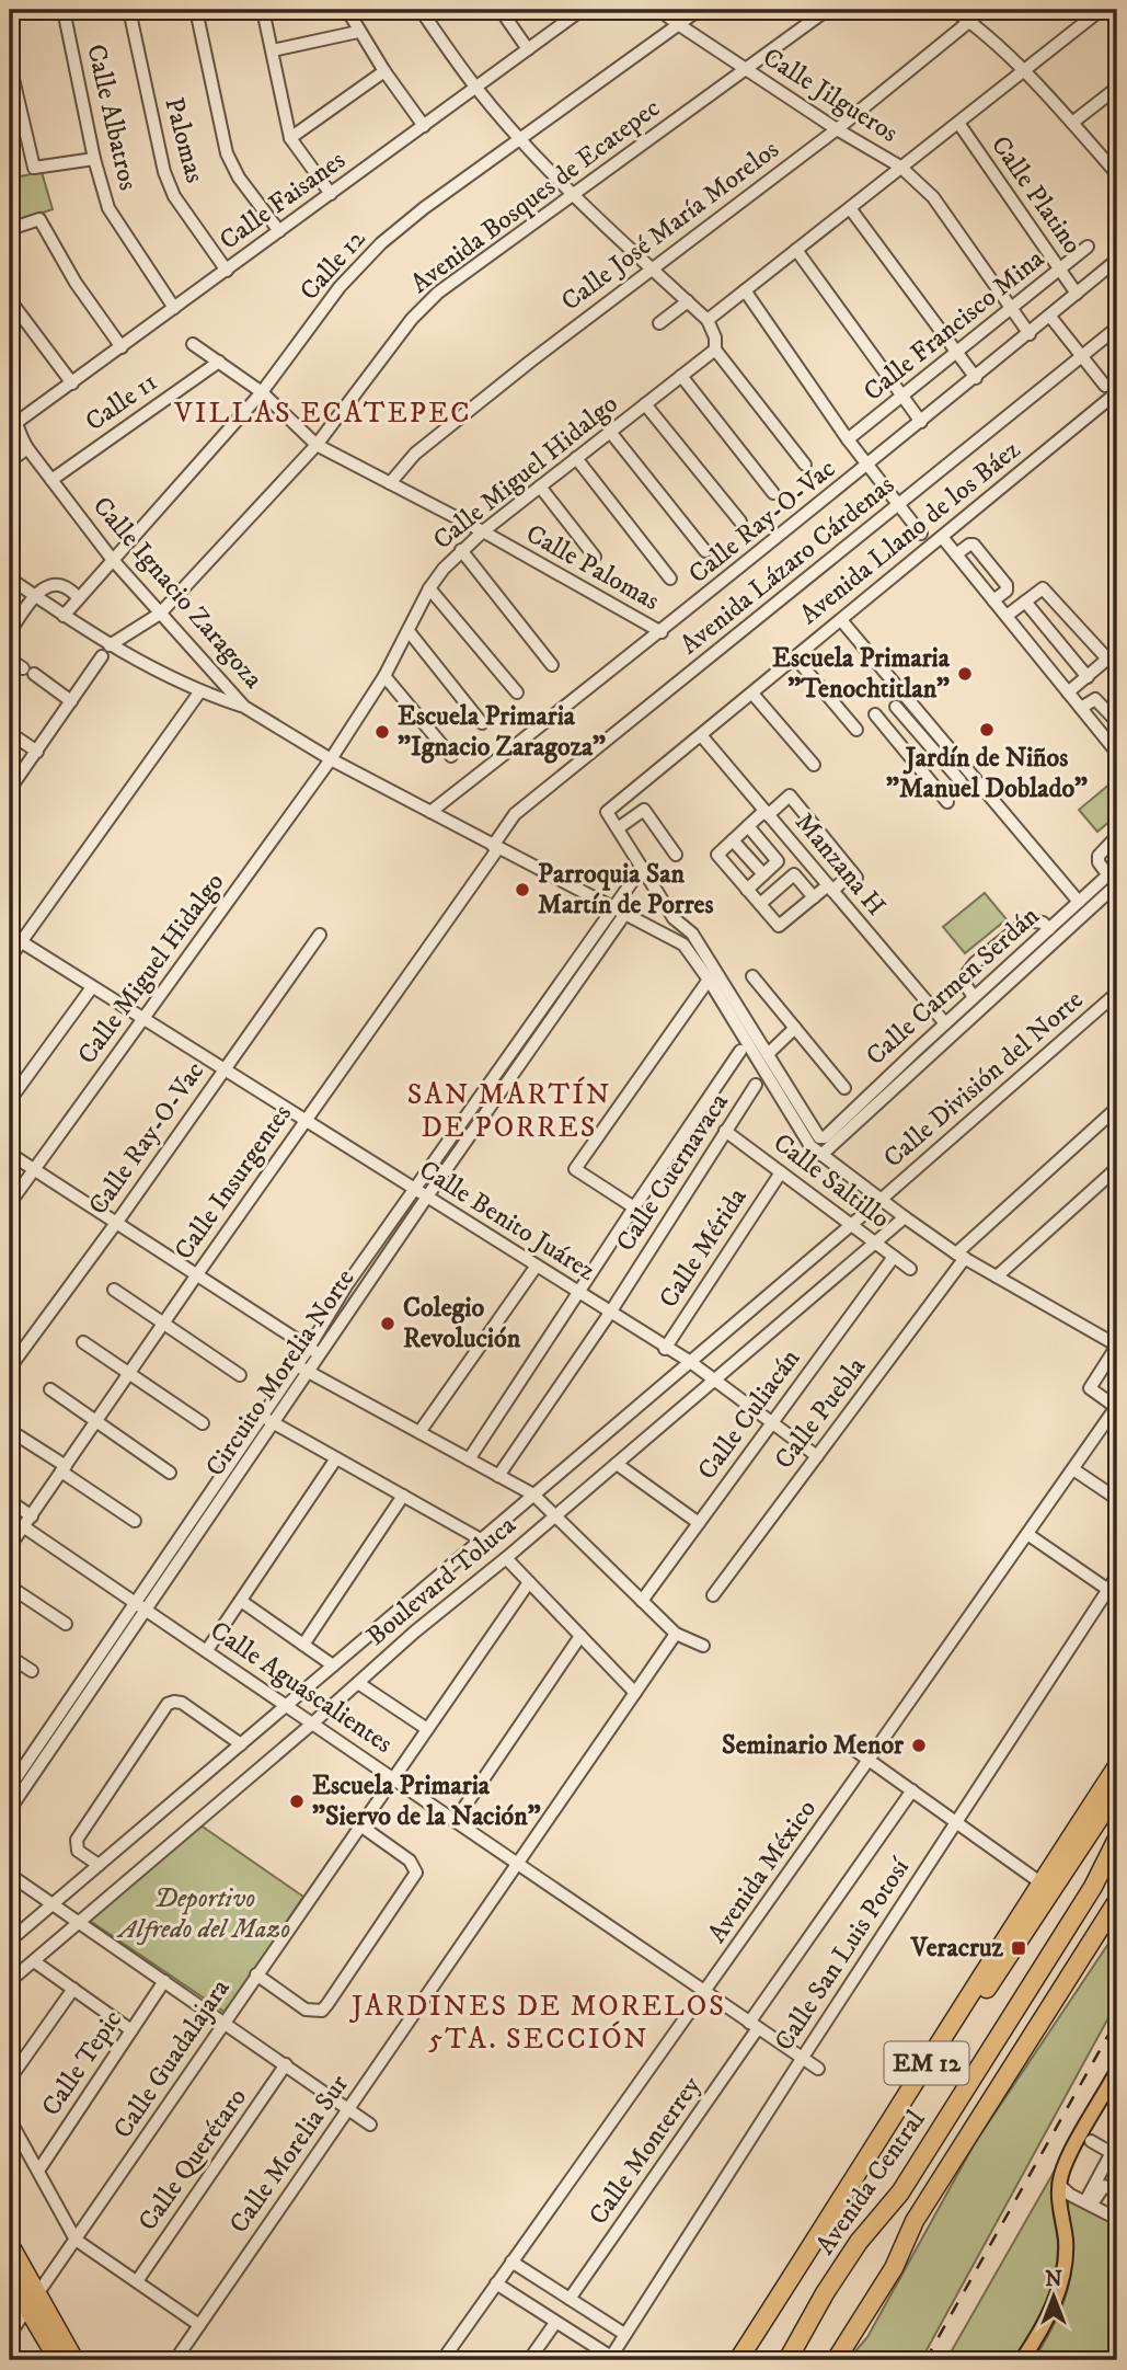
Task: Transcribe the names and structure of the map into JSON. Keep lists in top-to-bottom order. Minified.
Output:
{"streets":{"highway":["EM 12","Avenida Central"],"street":["Calle Jilgueros","Calle Albatros","Palomas","Calle Platino","Avenida Bosques de Ecatepec","Calle Faisanes","Calle José María Morelos","Calle 12","Calle Francisco Mina","Calle 11","Calle Miguel Hidalgo","Calle Ray-O-Vac","Avenida Llano de los Báez","Avenida Lázaro Cárdenas","Calle Palomas","Calle Ignacio Zaragoza","Manzana H","Calle Carmen Serdán","Calle División del Norte","Calle Cuernavaca","Calle Saltillo","Calle Insurgentes","Calle Benito Juárez","Calle Mérida","Circuito Morelia Norte","Calle Puebla","Calle Culiacán","Boulevard Toluca","Calle Aguascalientes","Avenida México","Calle San Luis Potosí","Calle Guadalajara","Calle Tepic","Calle Monterrey","Calle Morelia Sur","Calle Querétaro"]},"crossings":[["Calle Jilgueros","Avenida Bosques de Ecatepec"],["Calle Jilgueros","Calle José María Morelos"],["Calle Jilgueros","Calle 12"],["Calle Jilgueros","Calle Francisco Mina"],["Calle Jilgueros","Calle Ray-O-Vac"],["Calle Albatros","Calle Faisanes"],["Palomas","Calle Faisanes"],["Calle Platino","Calle Francisco Mina"],["Calle Platino","Calle Ray-O-Vac"],["Avenida Bosques de Ecatepec","Calle Palomas"],["Avenida Bosques de Ecatepec","Calle Ignacio Zaragoza"],["Calle Faisanes","Calle Ignacio Zaragoza"],["Calle José María Morelos","Calle Palomas"],["Calle 12","Calle Palomas"],["Calle 12","Calle Ignacio Zaragoza"],["Calle 11","Calle Palomas"],["Calle 11","Calle Ignacio Zaragoza"],["Calle Miguel Hidalgo","Calle Palomas"],["Calle Miguel Hidalgo","Calle Ignacio Zaragoza"],["Calle Miguel Hidalgo","Calle Benito Juárez"],["Calle Ray-O-Vac","Calle Palomas"],["Calle Ray-O-Vac","Calle Ignacio Zaragoza"],["Calle Ray-O-Vac","Calle Benito Juárez"],["Avenida Llano de los Báez","Manzana H"],["Avenida Lázaro Cárdenas","Calle Ignacio Zaragoza"],["Avenida Lázaro Cárdenas","Calle Insurgentes"],["Calle Ignacio Zaragoza","Calle Carmen Serdán"],["Calle Ignacio Zaragoza","Calle División del Norte"],["Calle Ignacio Zaragoza","Calle Insurgentes"],["Calle Ignacio Zaragoza","Circuito Morelia Norte"],["Calle Ignacio Zaragoza","Calle Puebla"],["Calle Ignacio Zaragoza","Boulevard Toluca"],["Manzana H","Calle Carmen Serdán"],["Calle División del Norte","Boulevard Toluca"],["Calle Cuernavaca","Calle Saltillo"],["Calle Cuernavaca","Calle Benito Juárez"],["Calle Saltillo","Calle Mérida"],["Calle Saltillo","Calle Culiacán"],["Calle Saltillo","Boulevard Toluca"],["Calle Insurgentes","Calle Benito Juárez"],["Calle Insurgentes","Calle Aguascalientes"],["Calle Benito Juárez","Calle Mérida"],["Calle Benito Juárez","Circuito Morelia Norte"],["Calle Benito Juárez","Calle Puebla"],["Calle Benito Juárez","Calle Culiacán"],["Calle Benito Juárez","Boulevard Toluca"],["Circuito Morelia Norte","Calle Aguascalientes"],["Boulevard Toluca","Calle Aguascalientes"],["Calle Aguascalientes","Avenida México"],["Calle Aguascalientes","Calle San Luis Potosí"],["Calle Aguascalientes","Calle Guadalajara"],["Calle Aguascalientes","Calle Monterrey"],["Calle Aguascalientes","Calle Morelia Sur"]],"districts":["VILLAS ECATEPEC","SAN MARTÍN DE PORRES","JARDINES DE MORELOS 5TA. SECCIÓN"],"parks":["Deportivo Alfredo del Mazo"],"places":{"other":["Escuela Primaria \"Tenochtitlan\"","Jardín de Niños \"Manuel Doblado\"","Escuela Primaria \"Ignacio Zaragoza\"","Parroquia San Martín de Porres","Colegio Revolución","Seminario Menor","Escuela Primaria \"Siervo de la Nación\""],"transit":["Veracruz"]},"north":"top"}
